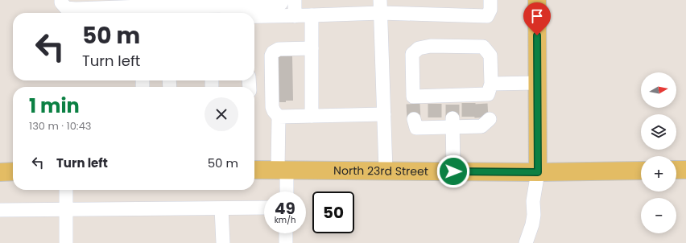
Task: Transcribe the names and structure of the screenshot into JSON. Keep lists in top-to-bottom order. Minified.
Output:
{"streets":{"main road":["North 23rd Street"]},"north":"right","page":{"turn":["50 m","Turn left"],"map_buttons":["+","−"],"heading":["1 min","130 m · 10:43"],"list":[{"name":"Turn left","value":"50 m"}],"speed":"49 km/h","limit":"50"}}
